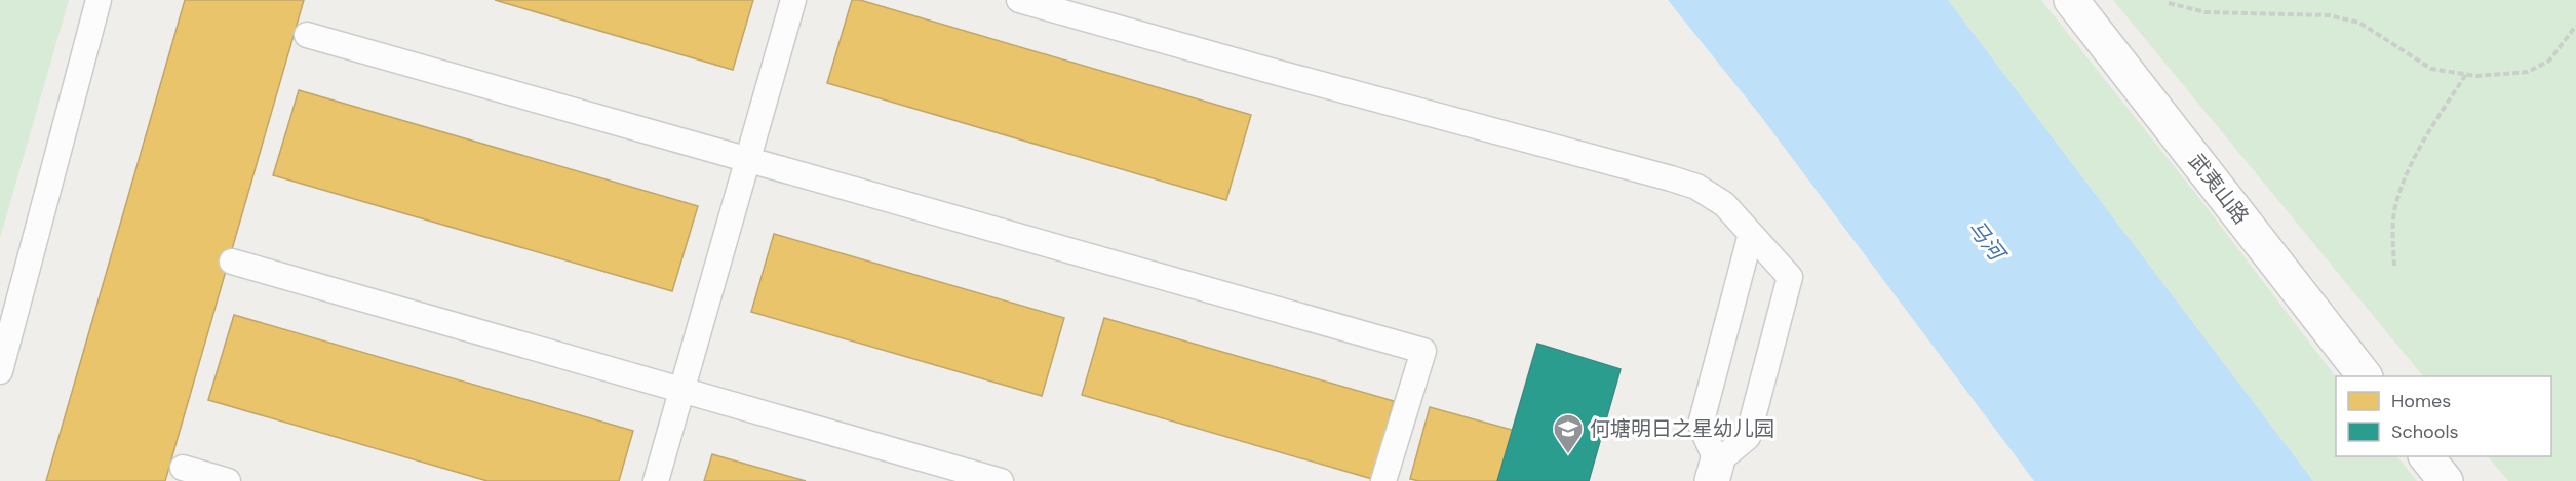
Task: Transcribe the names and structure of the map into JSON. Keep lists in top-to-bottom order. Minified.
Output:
{"streets":{"street":["武夷山路"]},"water":["马河"],"places":{"school or university":["何塘明日之星幼儿园"]},"legend":["Homes","Schools"]}
